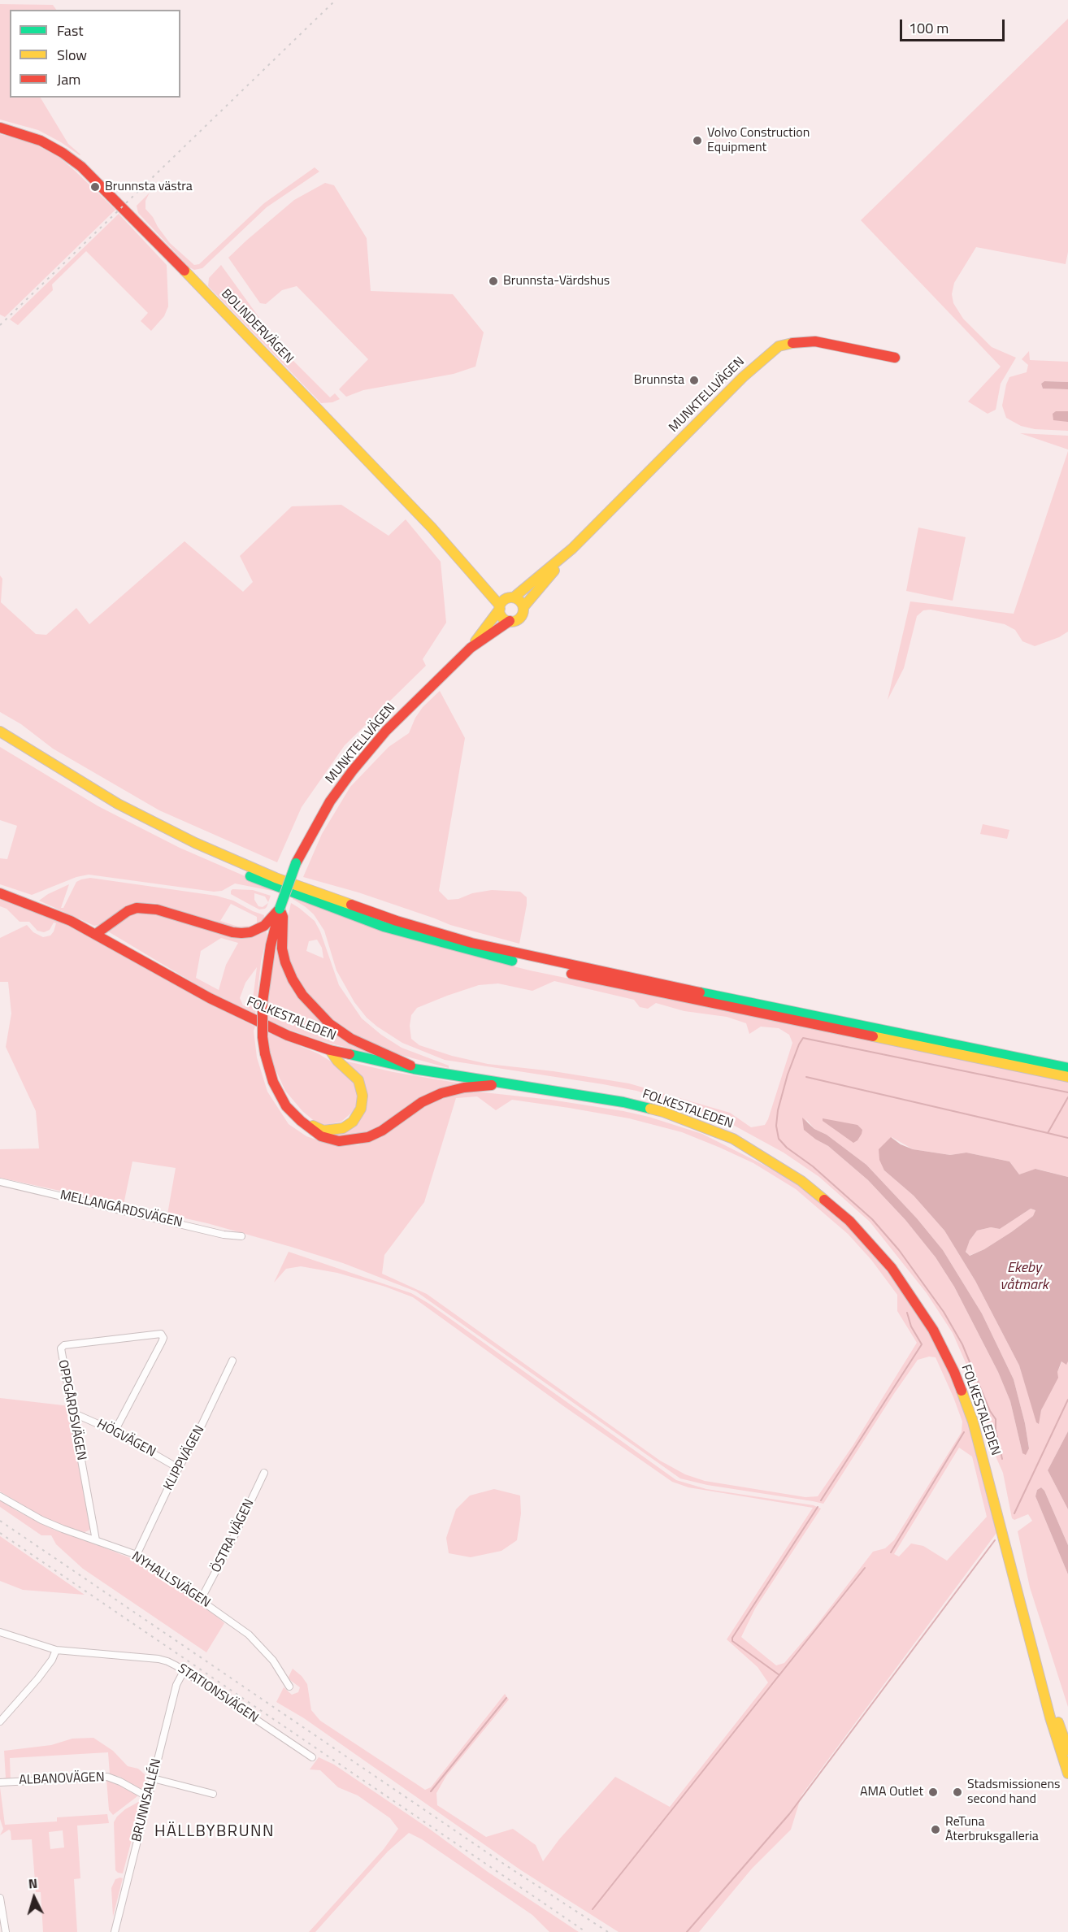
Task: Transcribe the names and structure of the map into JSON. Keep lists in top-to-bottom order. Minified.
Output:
{"streets":{"main road":["BOLINDERVÄGEN","MUNKTELLVÄGEN","FOLKESTALEDEN"],"street":["MELLANGÅRDSVÄGEN","OPPGÅRDSVÄGEN","HÖGVÄGEN","KLIPPVÄGEN","ÖSTRA VÄGEN","NYHALLSVÄGEN","STATIONSVÄGEN","ALBANOVÄGEN","BRUNNSALLÉN"]},"crossings":[["BOLINDERVÄGEN","MUNKTELLVÄGEN"],["OPPGÅRDSVÄGEN","HÖGVÄGEN"],["OPPGÅRDSVÄGEN","NYHALLSVÄGEN"],["HÖGVÄGEN","KLIPPVÄGEN"],["KLIPPVÄGEN","NYHALLSVÄGEN"],["ÖSTRA VÄGEN","NYHALLSVÄGEN"],["STATIONSVÄGEN","BRUNNSALLÉN"],["ALBANOVÄGEN","BRUNNSALLÉN"]],"districts":["HÄLLBYBRUNN"],"water":["Ekeby våtmark"],"places":["Volvo Construction Equipment","Brunnsta västra","Brunnsta-Värdshus","Brunnsta","AMA Outlet","Stadsmissionens second hand","ReTuna Återbruksgalleria"],"legend":["Fast","Slow","Jam"],"scale_bar":"100 m","north":"top"}
